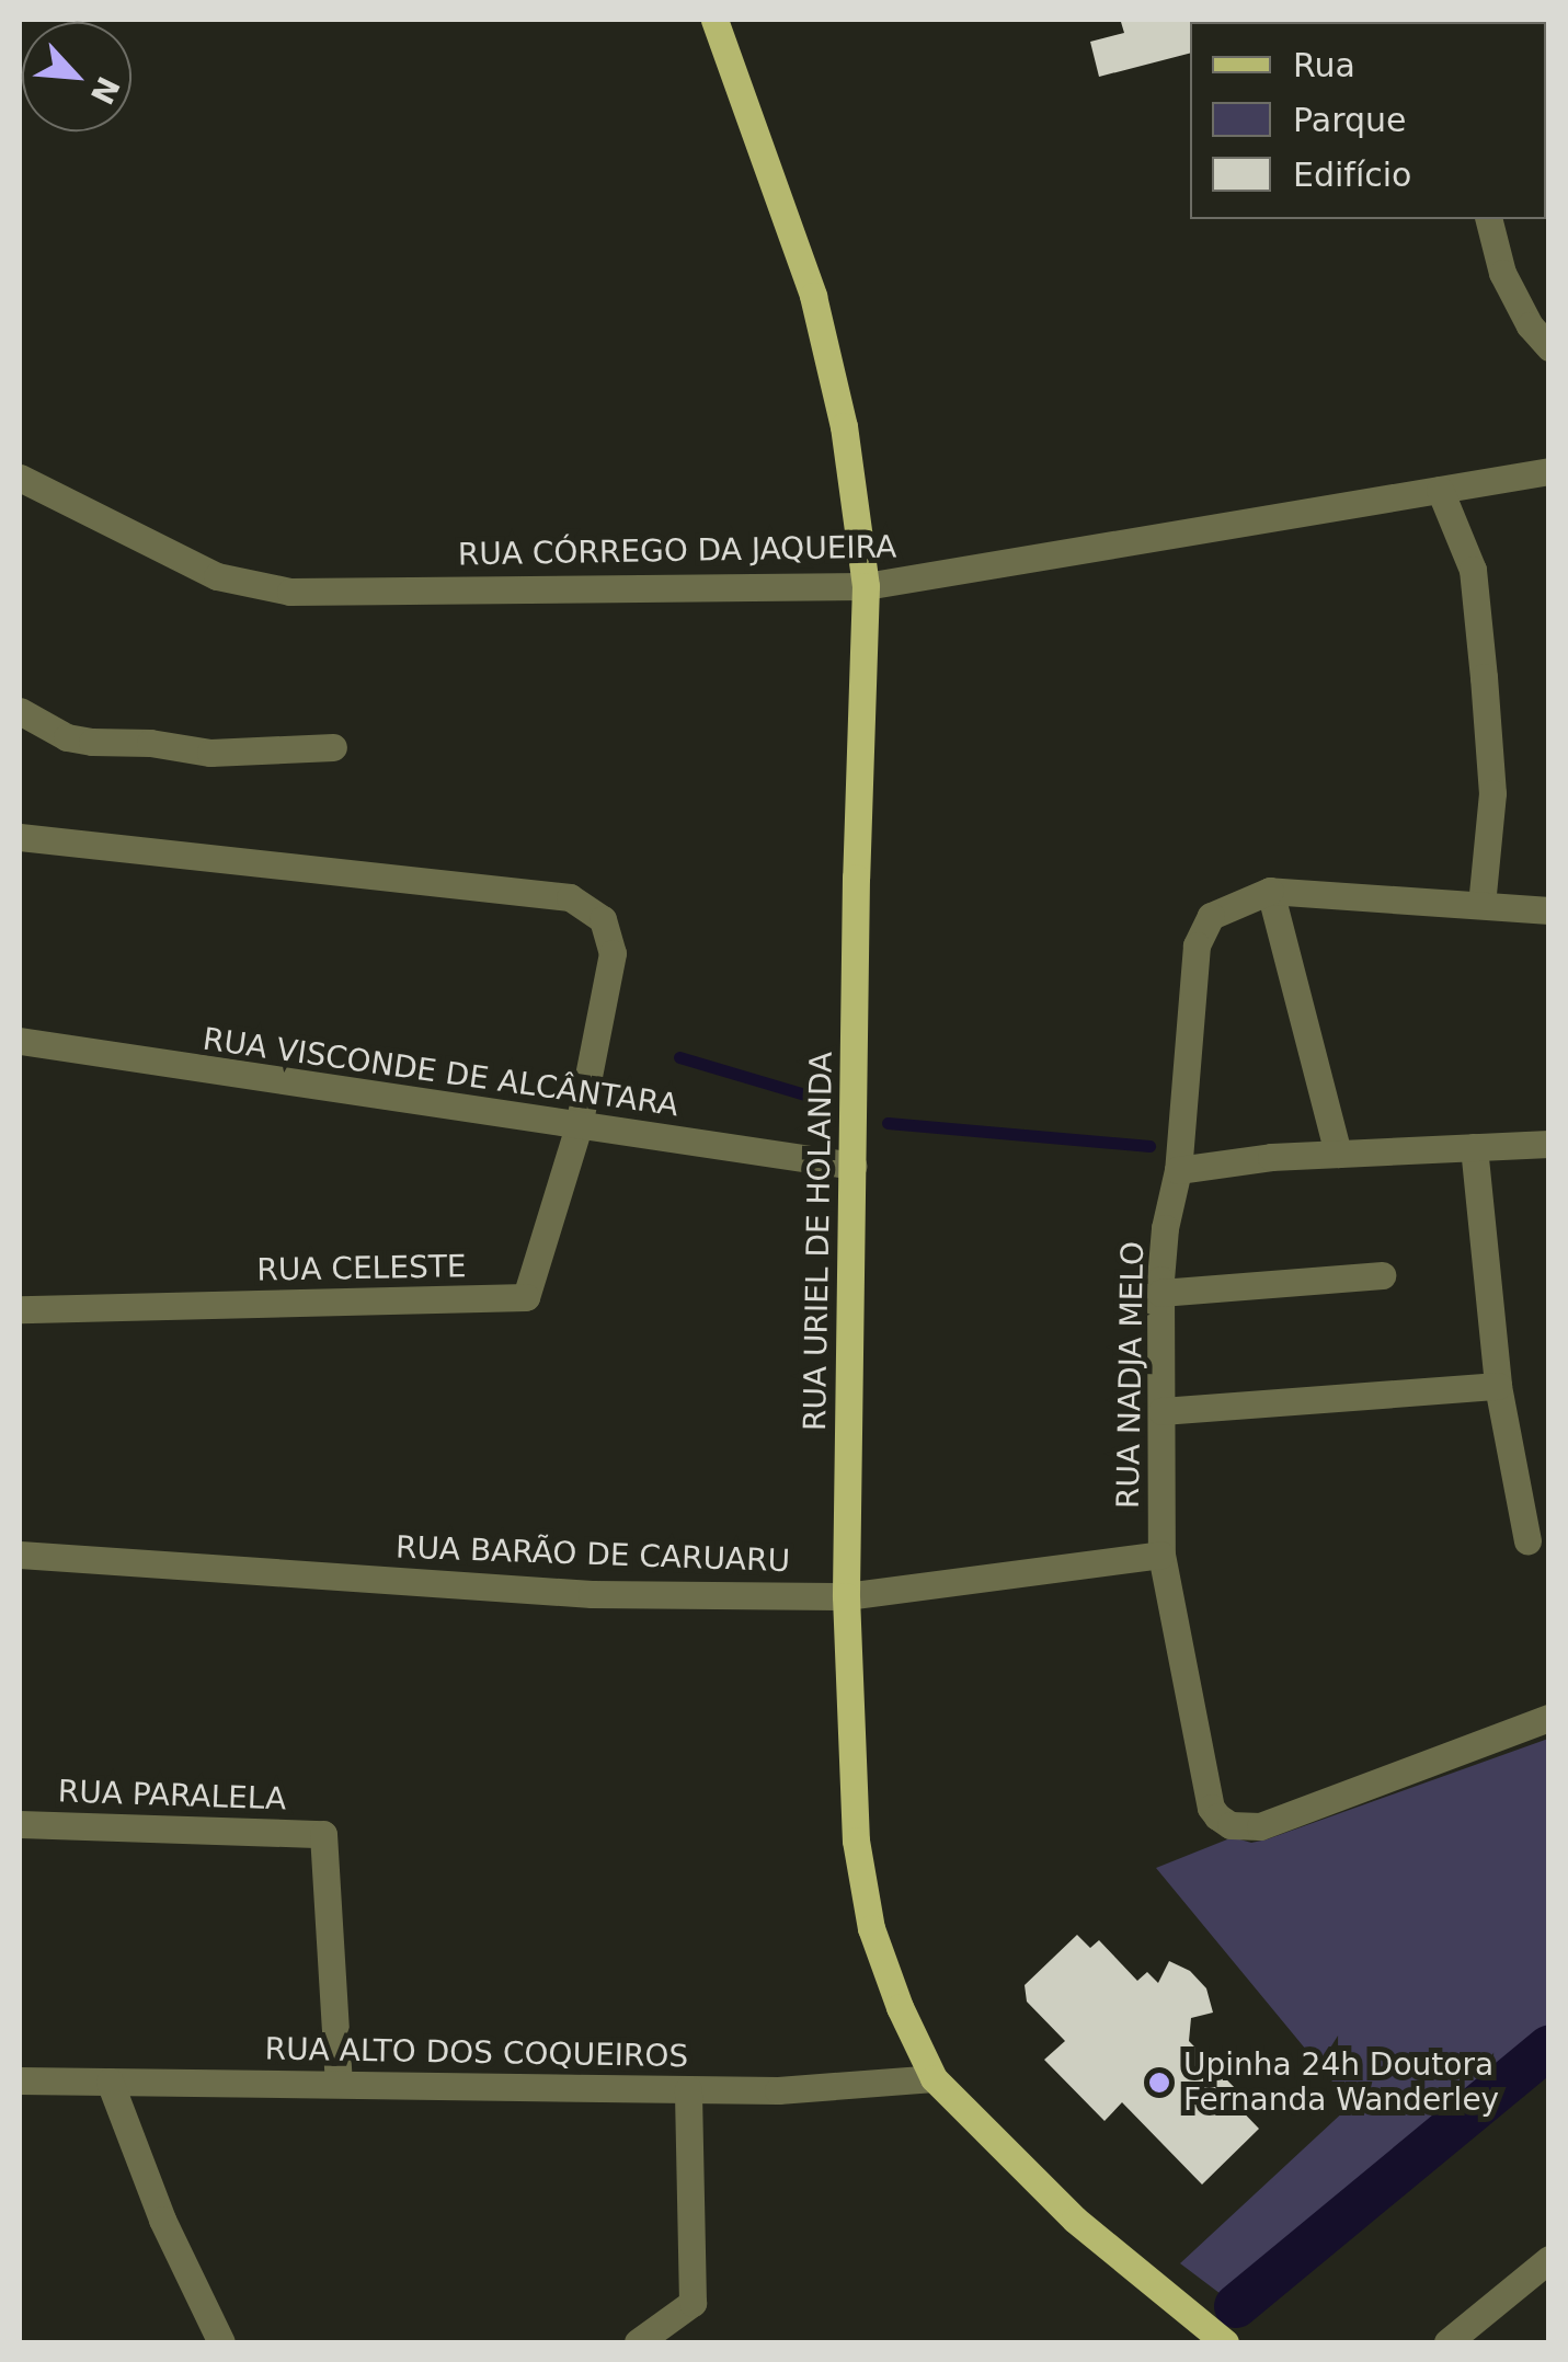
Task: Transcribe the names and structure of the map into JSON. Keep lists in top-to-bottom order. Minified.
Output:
{"streets":{"main road":["RUA URIEL DE HOLANDA"],"street":["RUA CÓRREGO DA JAQUEIRA","RUA VISCONDE DE ALCÂNTARA","RUA CELESTE","RUA NADJA MELO","RUA BARÃO DE CARUARU","RUA PARALELA","RUA ALTO DOS COQUEIROS"]},"crossings":[["RUA CÓRREGO DA JAQUEIRA","RUA URIEL DE HOLANDA"],["RUA VISCONDE DE ALCÂNTARA","RUA URIEL DE HOLANDA"],["RUA VISCONDE DE ALCÂNTARA","RUA CELESTE"],["RUA URIEL DE HOLANDA","RUA BARÃO DE CARUARU"],["RUA URIEL DE HOLANDA","RUA ALTO DOS COQUEIROS"],["RUA NADJA MELO","RUA BARÃO DE CARUARU"],["RUA PARALELA","RUA ALTO DOS COQUEIROS"]],"places":["Upinha 24h Doutora Fernanda Wanderley"],"legend":["Rua","Parque","Edifício"],"north":"bottom right"}
